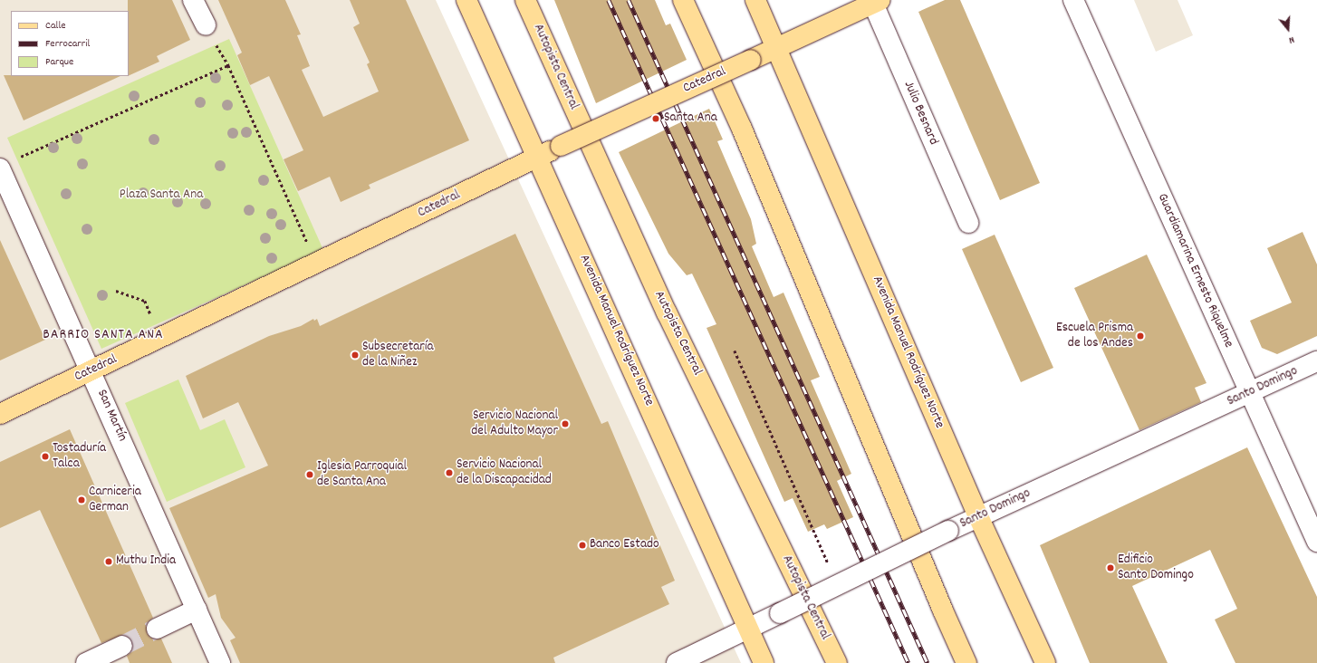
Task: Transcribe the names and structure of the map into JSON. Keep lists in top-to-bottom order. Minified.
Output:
{"streets":{"main road":["Autopista Central","Catedral","Avenida Manuel Rodríguez Norte"],"street":["Julio Besnard","Guardiamarina Ernesto Riquelme","Santo Domingo","San Martín"]},"crossings":[["Catedral","Julio Besnard"],["Catedral","Avenida Manuel Rodríguez Norte"],["Catedral","San Martín"],["Guardiamarina Ernesto Riquelme","Santo Domingo"],["Avenida Manuel Rodríguez Norte","Santo Domingo"]],"districts":["BARRIO SANTA ANA"],"parks":["Plaza Santa Ana"],"places":["Santa Ana","Escuela Prisma de los Andes","Subsecretaría de la Niñez","Servicio Nacional del Adulto Mayor","Tostaduría Talca","Servicio Nacional de la Discapacidad","Iglesia Parroquial de Santa Ana","Carniceria German","Banco Estado","Muthu India","Edificio Santo Domingo"],"legend":["Calle","Ferrocarril","Parque"],"north":"bottom"}
